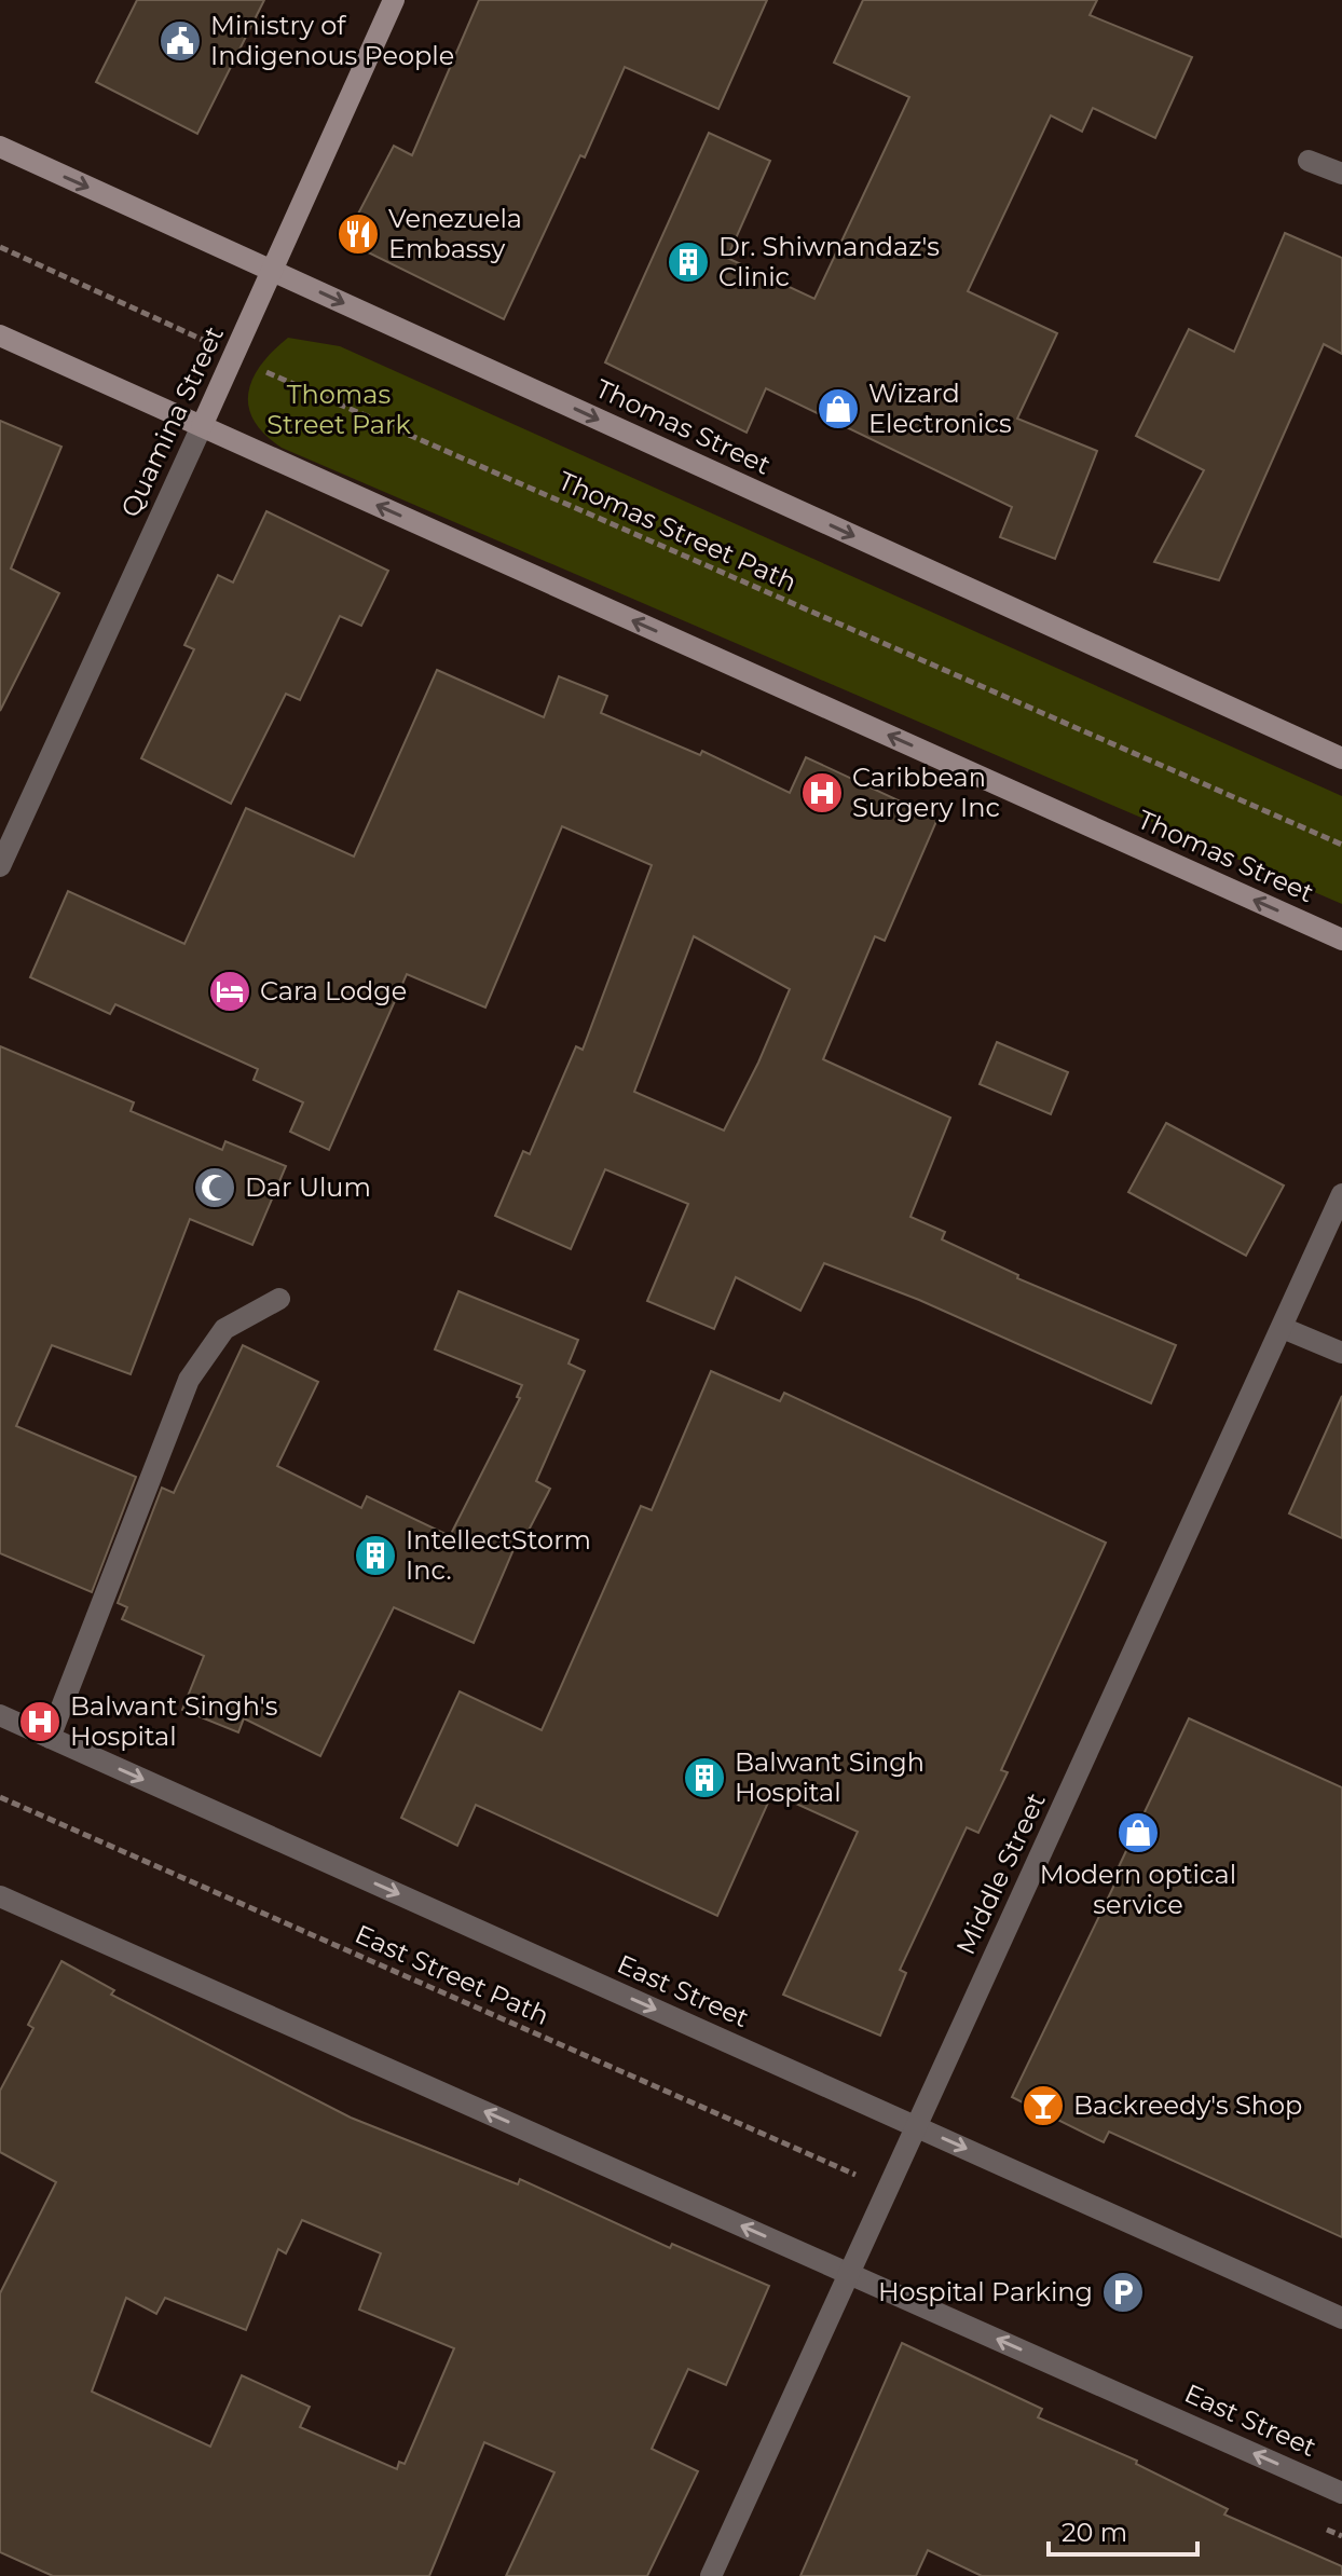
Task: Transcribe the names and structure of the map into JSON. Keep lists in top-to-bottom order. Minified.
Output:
{"streets":{"street":["Quamina Street","Thomas Street","Middle Street","East Street"],"path":["Thomas Street Path","East Street Path"]},"crossings":[["Quamina Street","Thomas Street"],["Quamina Street","Thomas Street Path"],["Middle Street","East Street Path"],["Middle Street","East Street"]],"parks":["Thomas Street Park"],"places":{"public building":["Ministry of Indigenous People"],"restaurant":["Venezuela Embassy"],"building":["Dr. Shiwnandaz's Clinic","IntellectStorm Inc.","Balwant Singh Hospital"],"shop":["Wizard Electronics","Modern optical service"],"hospital":["Caribbean Surgery Inc","Balwant Singh's Hospital"],"hotel":["Cara Lodge"],"mosque":["Dar Ulum"],"bar":["Backreedy's Shop"],"parking":["Hospital Parking"]},"scale_bar":"20 m"}
